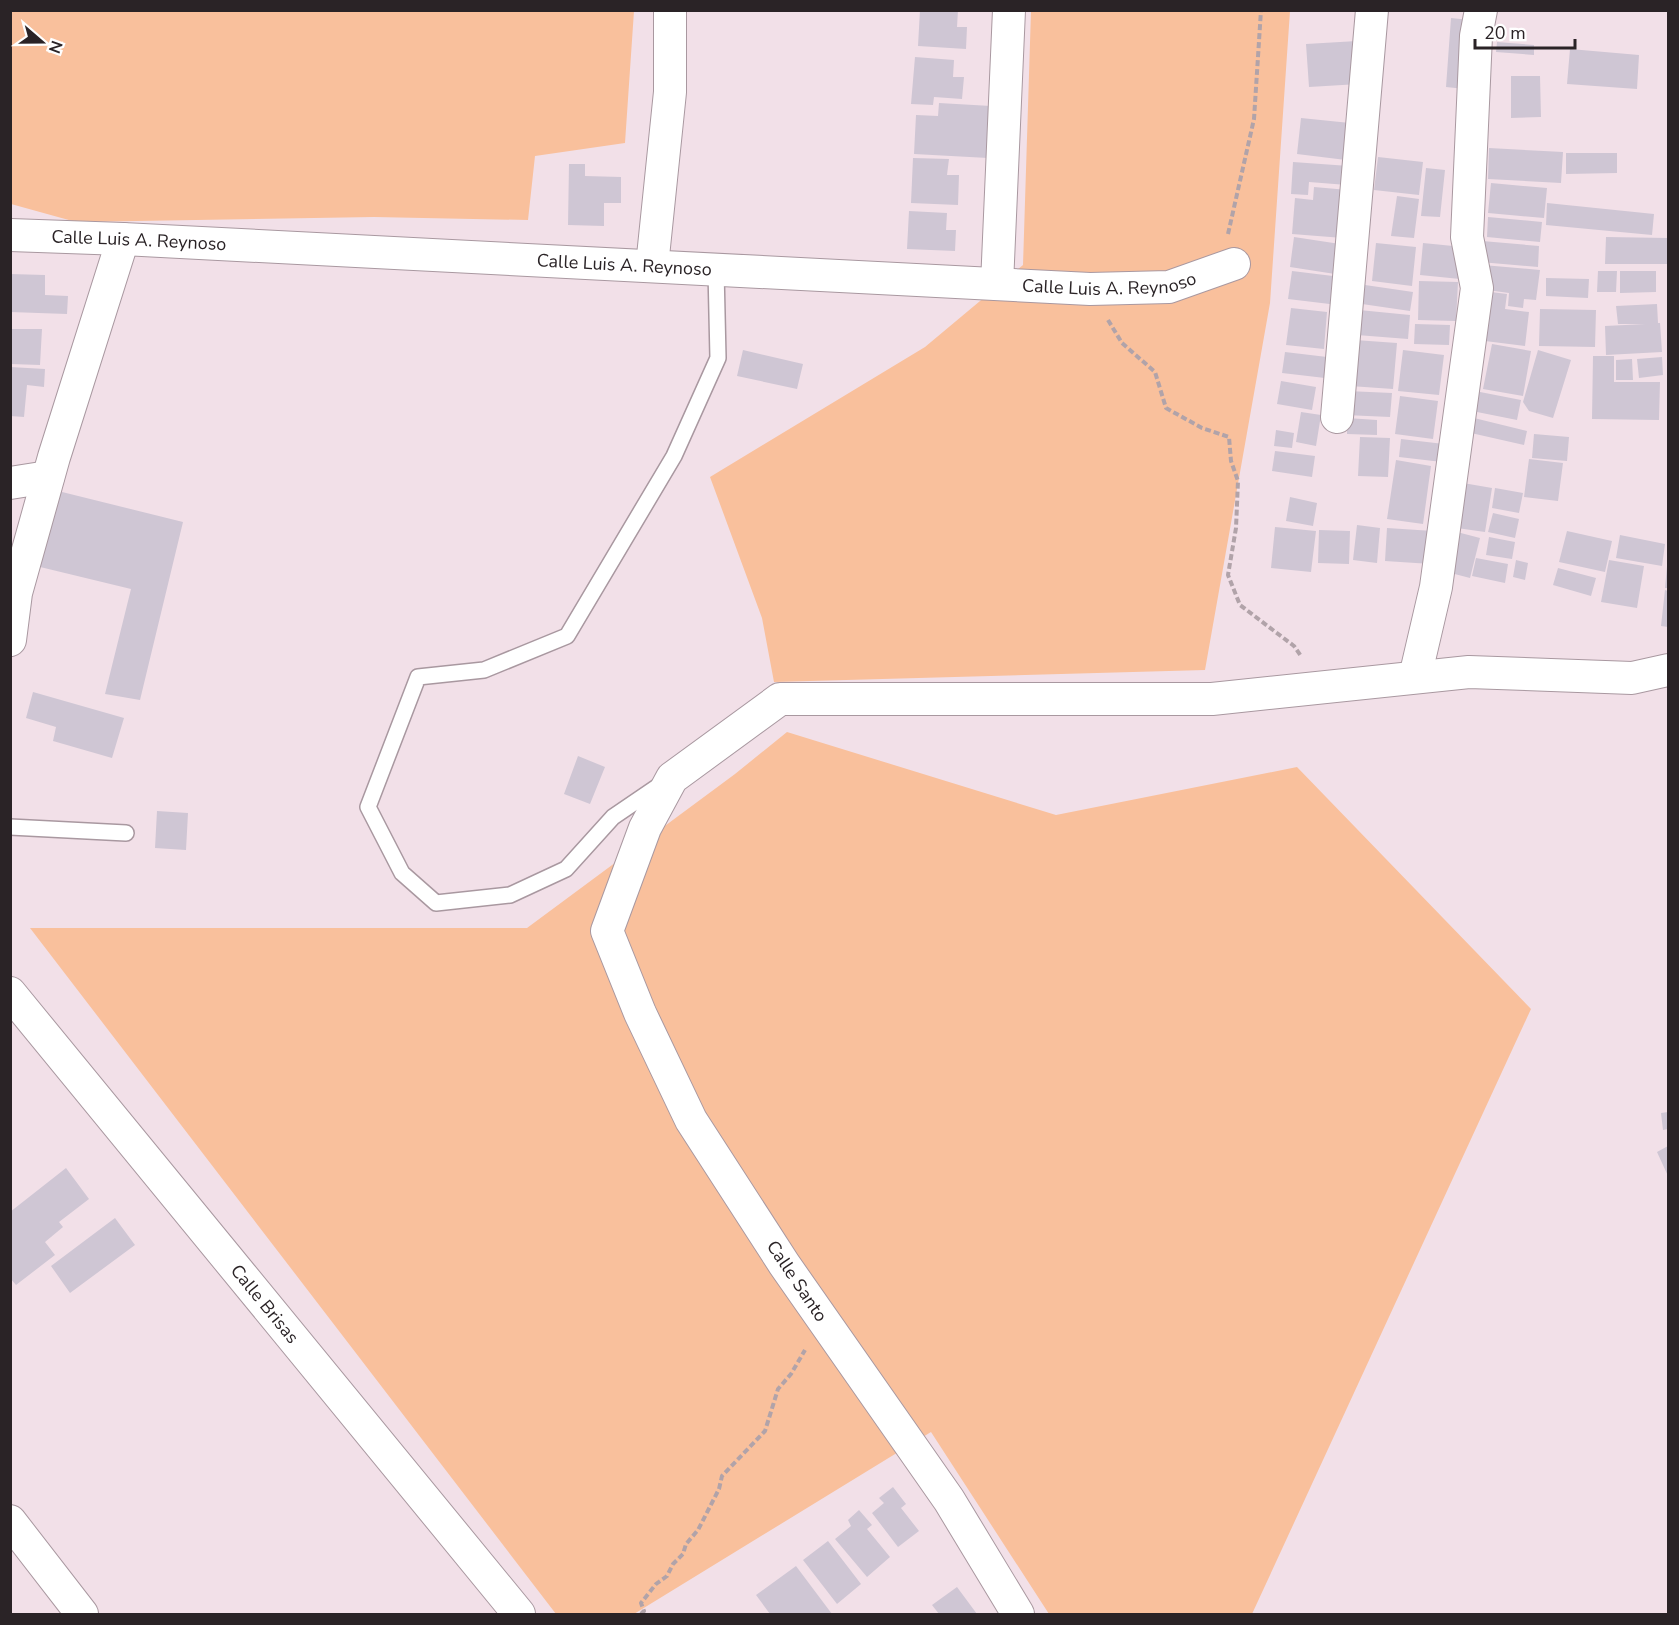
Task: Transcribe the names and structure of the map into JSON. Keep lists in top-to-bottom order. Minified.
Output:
{"streets":{"street":["Calle Luis A. Reynoso","Calle Santo","Calle Brisas"]},"scale_bar":"20 m","north":"right"}
